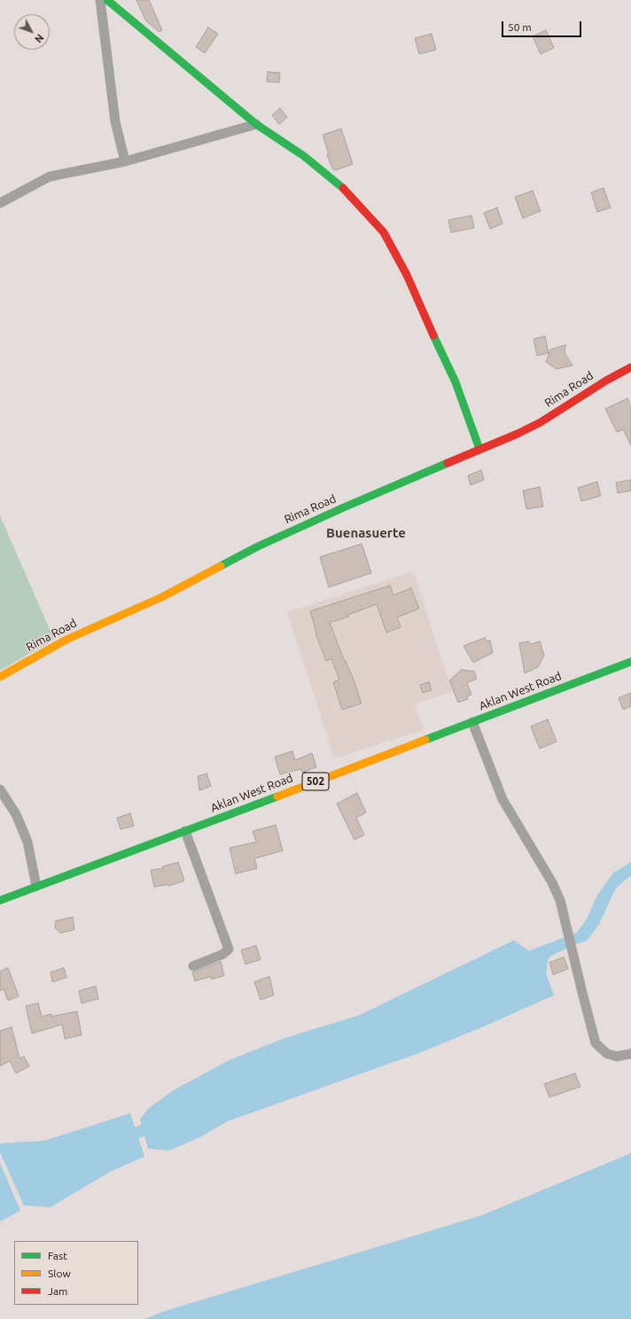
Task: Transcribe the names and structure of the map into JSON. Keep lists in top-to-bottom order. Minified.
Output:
{"streets":{"street":["Rima Road","Aklan West Road","502"]},"districts":["Buenasuerte"],"legend":["Fast","Slow","Jam"],"scale_bar":"50 m","north":"bottom right"}
